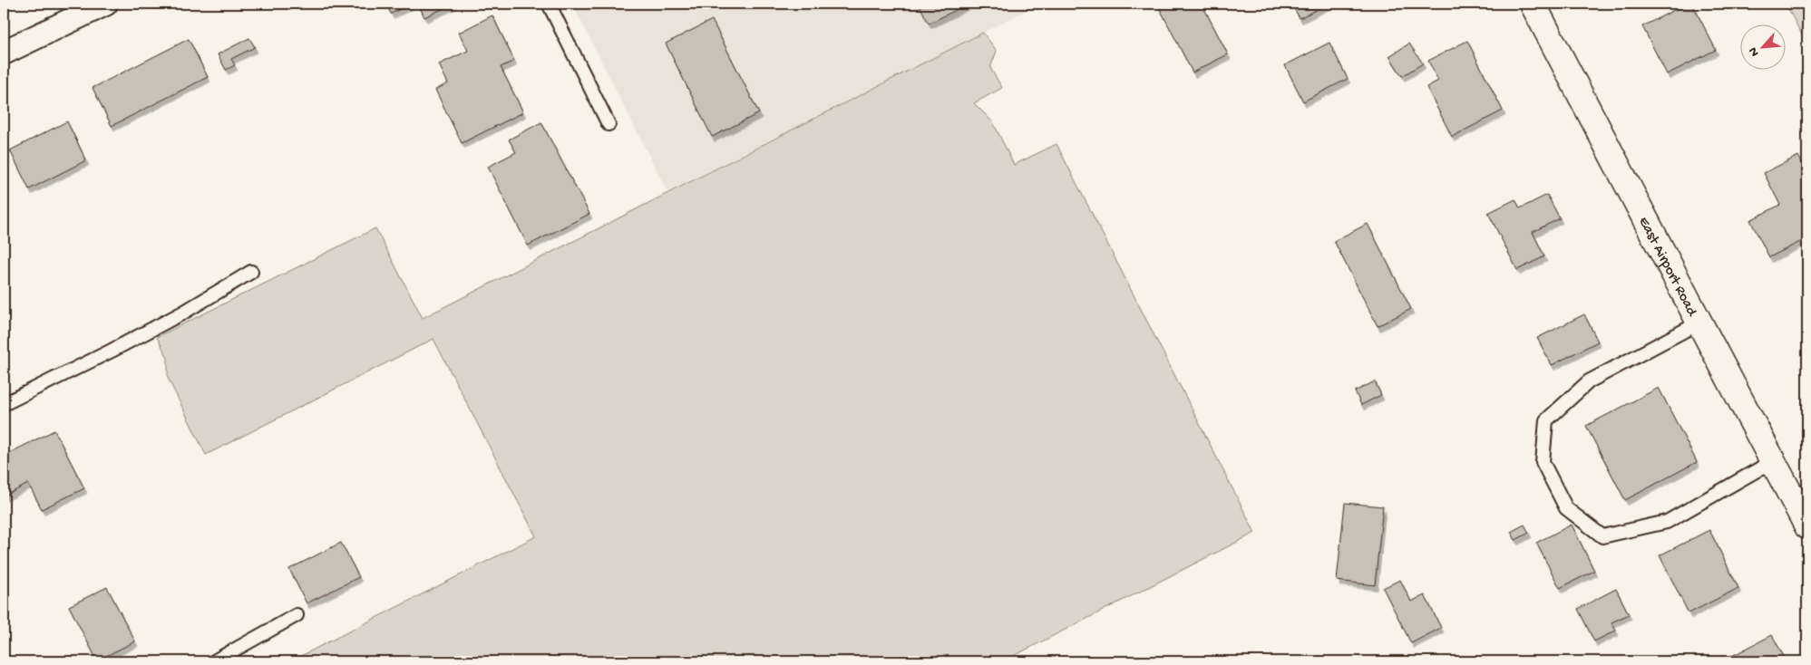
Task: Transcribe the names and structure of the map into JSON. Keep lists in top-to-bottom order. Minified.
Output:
{"streets":{"street":["East Airport Road"]},"north":"bottom left"}
